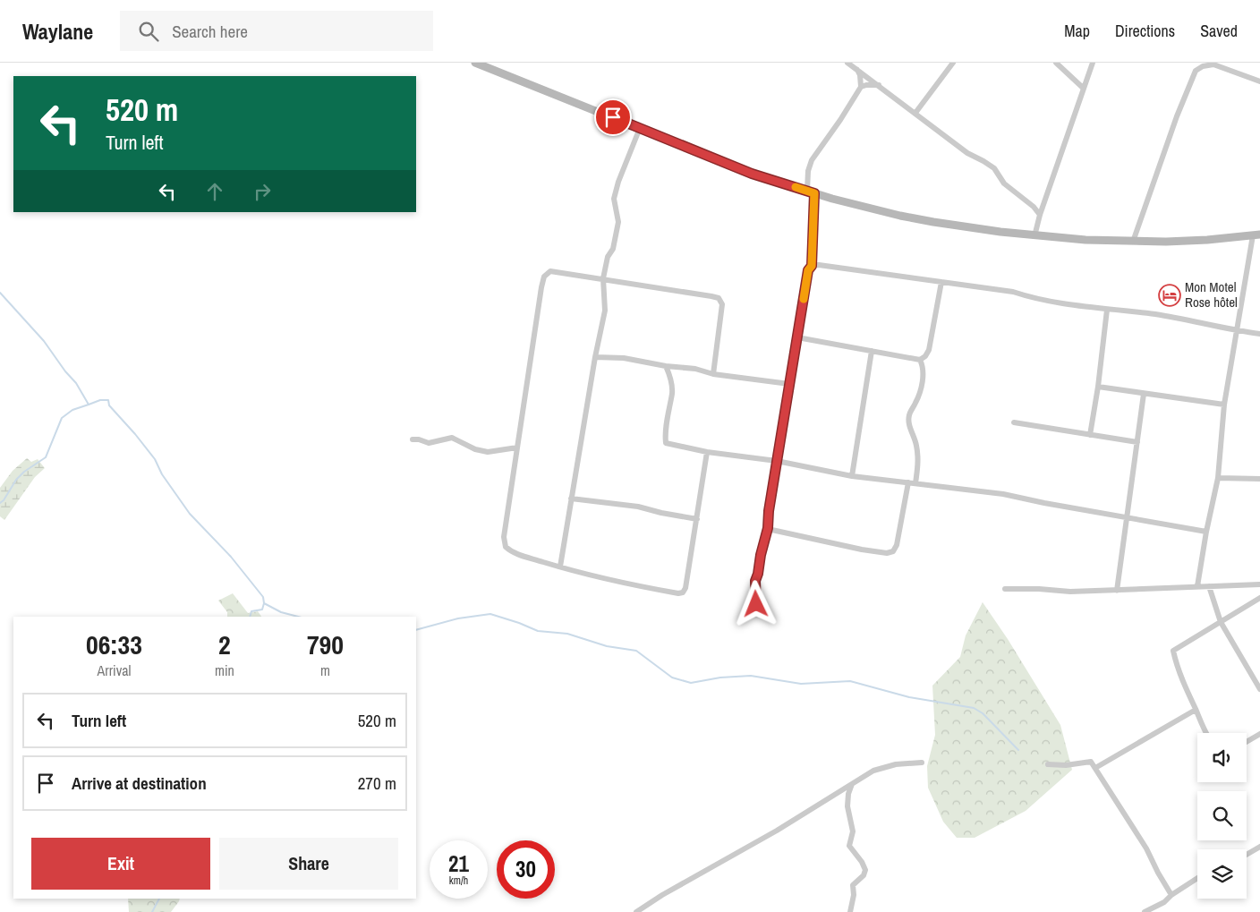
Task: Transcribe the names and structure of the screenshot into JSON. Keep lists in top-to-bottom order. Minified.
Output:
{"places":{"hotel":["Mon Motel Rose hôtel"]},"page":{"header":"Waylane","search":"Search here","nav":["Map","Directions","Saved"],"turn":["520 m","Turn left"],"eta":["06:33","Arrival","2","min","790","m"],"list":[{"name":"Turn left","value":"520 m"},{"name":"Arrive at destination","value":"270 m"}],"buttons":["Exit","Share"],"speed":"21 km/h","limit":"30"}}
